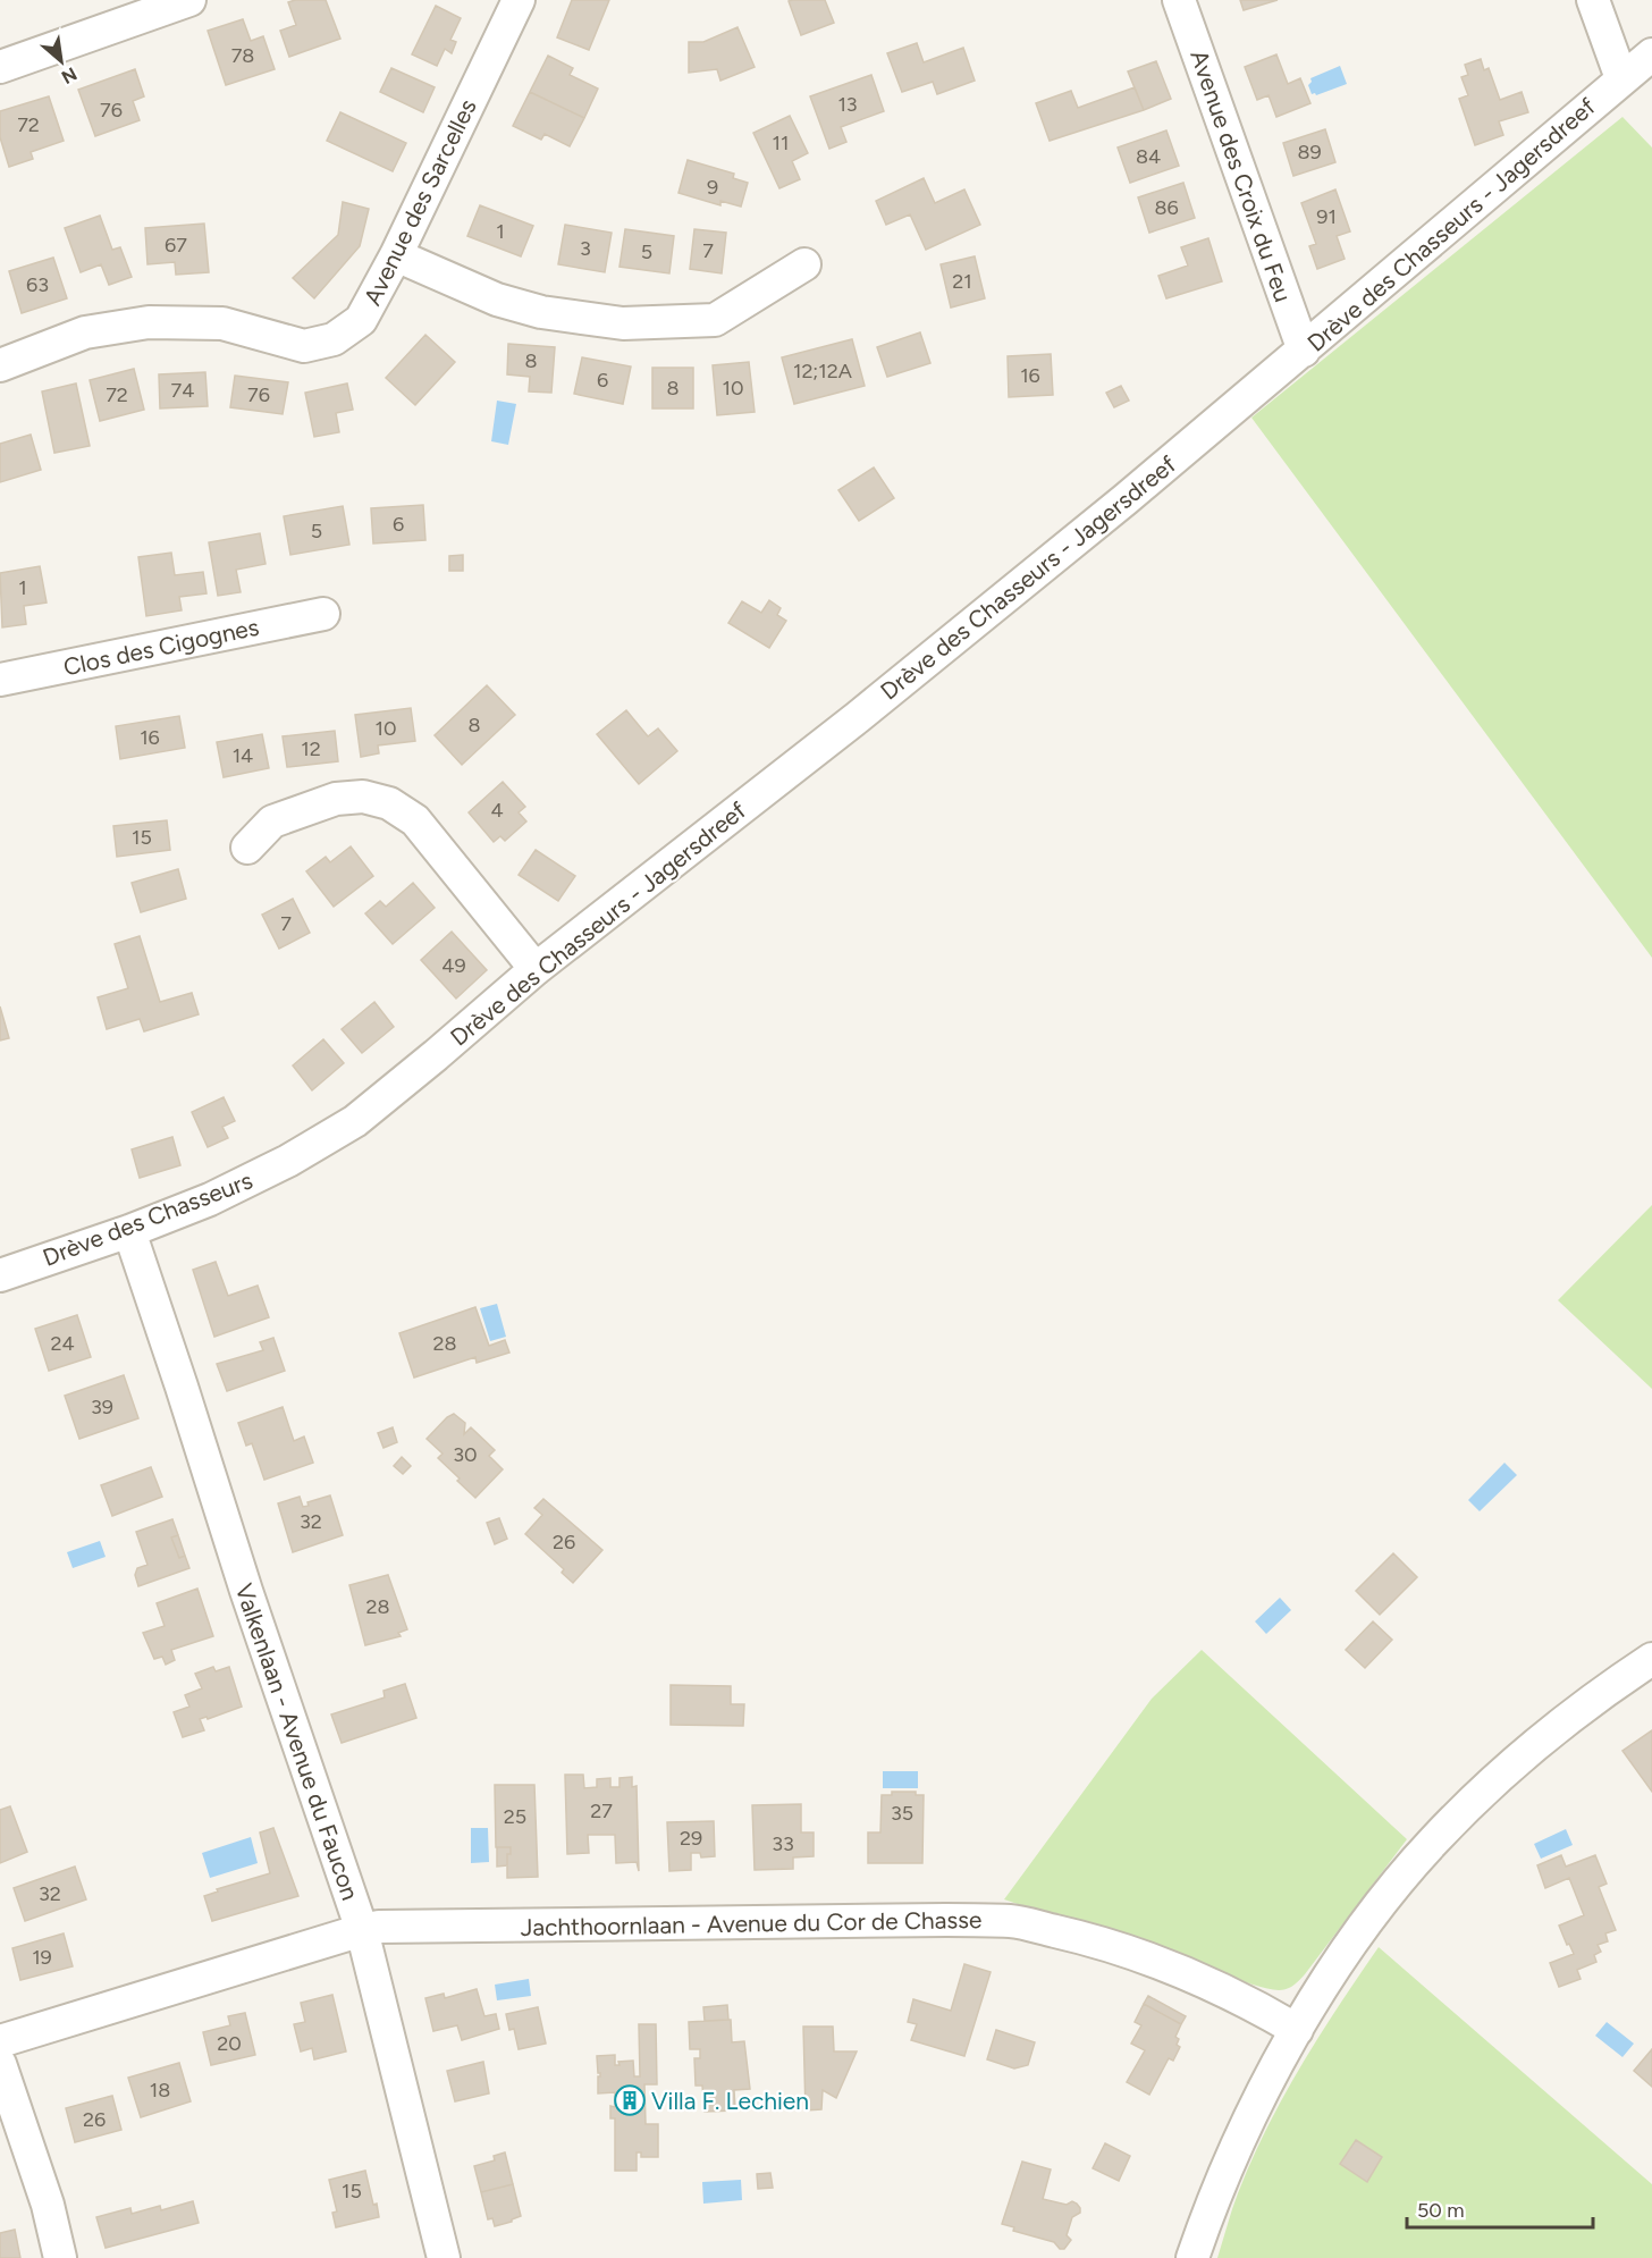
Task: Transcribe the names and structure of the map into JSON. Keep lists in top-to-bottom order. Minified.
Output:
{"streets":{"street":["Avenue des Croix du Feu","Avenue des Sarcelles","Drève des Chasseurs - Jagersdreef","Clos des Cigognes","Drève des Chasseurs","Valkenlaan - Avenue du Faucon","Jachthoornlaan - Avenue du Cor de Chasse"]},"crossings":[["Avenue des Croix du Feu","Drève des Chasseurs - Jagersdreef"],["Drève des Chasseurs - Jagersdreef","Drève des Chasseurs"],["Drève des Chasseurs","Valkenlaan - Avenue du Faucon"],["Valkenlaan - Avenue du Faucon","Jachthoornlaan - Avenue du Cor de Chasse"]],"places":{"building":["Villa F. Lechien"]},"house_numbers":["78","13","76","72","11","89","84","9","86","91","1","67","3","7","5","21","63","8","12;12A","16","6","8","10","74","72","76","6","5","1","8","10","16","12","14","4","15","7","49","24","28","39","30","32","26","28","27","35","25","29","33","32","19","20","18","26","15"],"scale_bar":"50 m","north":"bottom right"}
